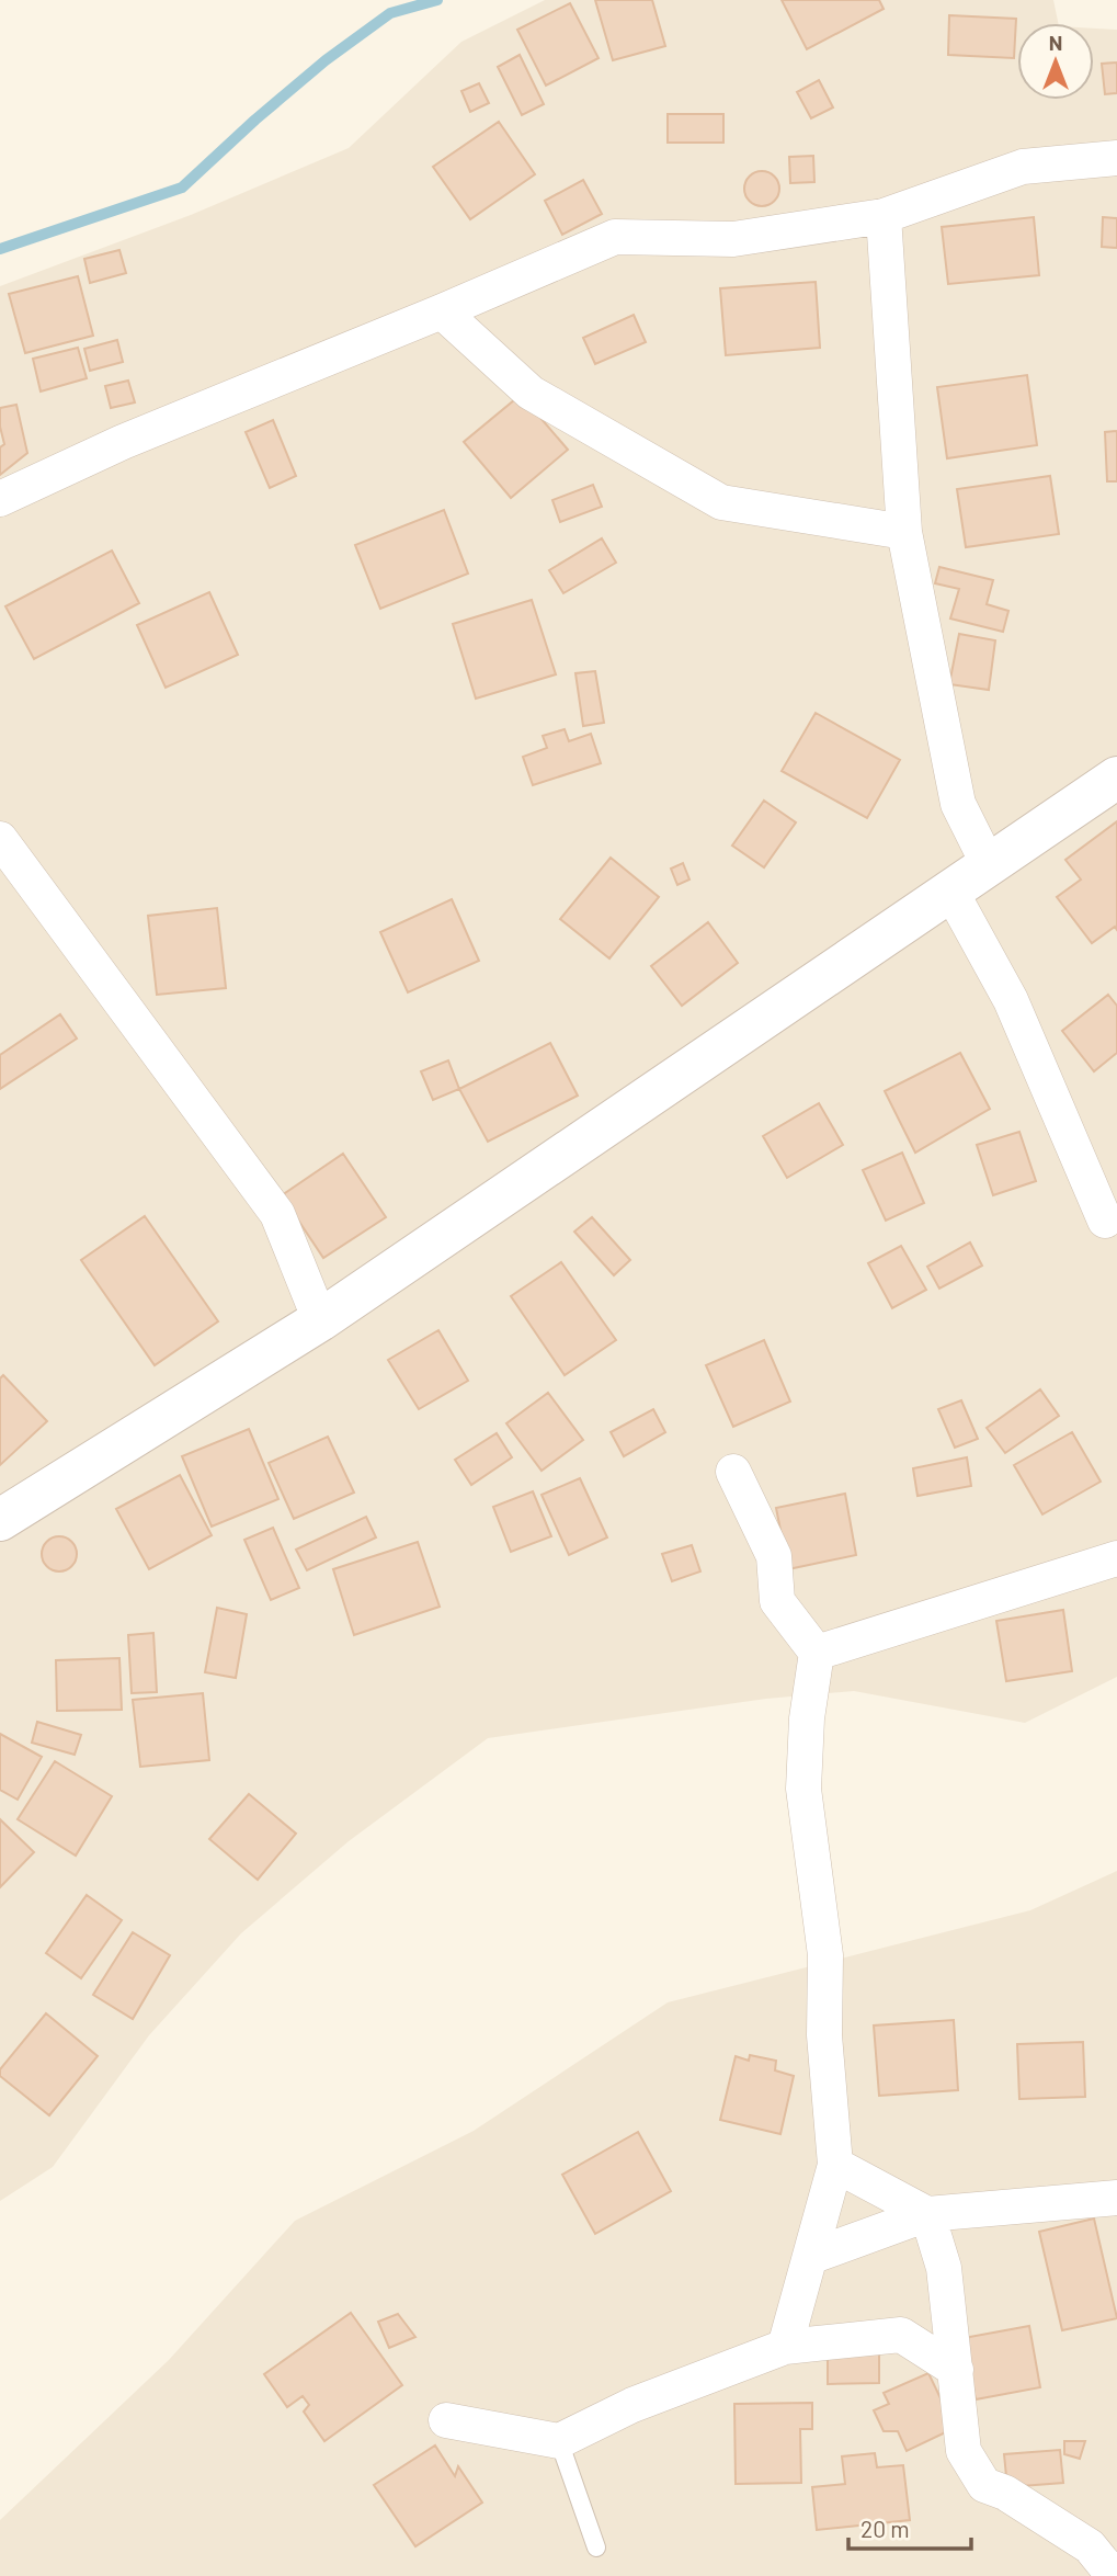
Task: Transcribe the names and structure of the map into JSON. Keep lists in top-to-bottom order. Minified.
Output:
{"scale_bar":"20 m","north":"top"}
